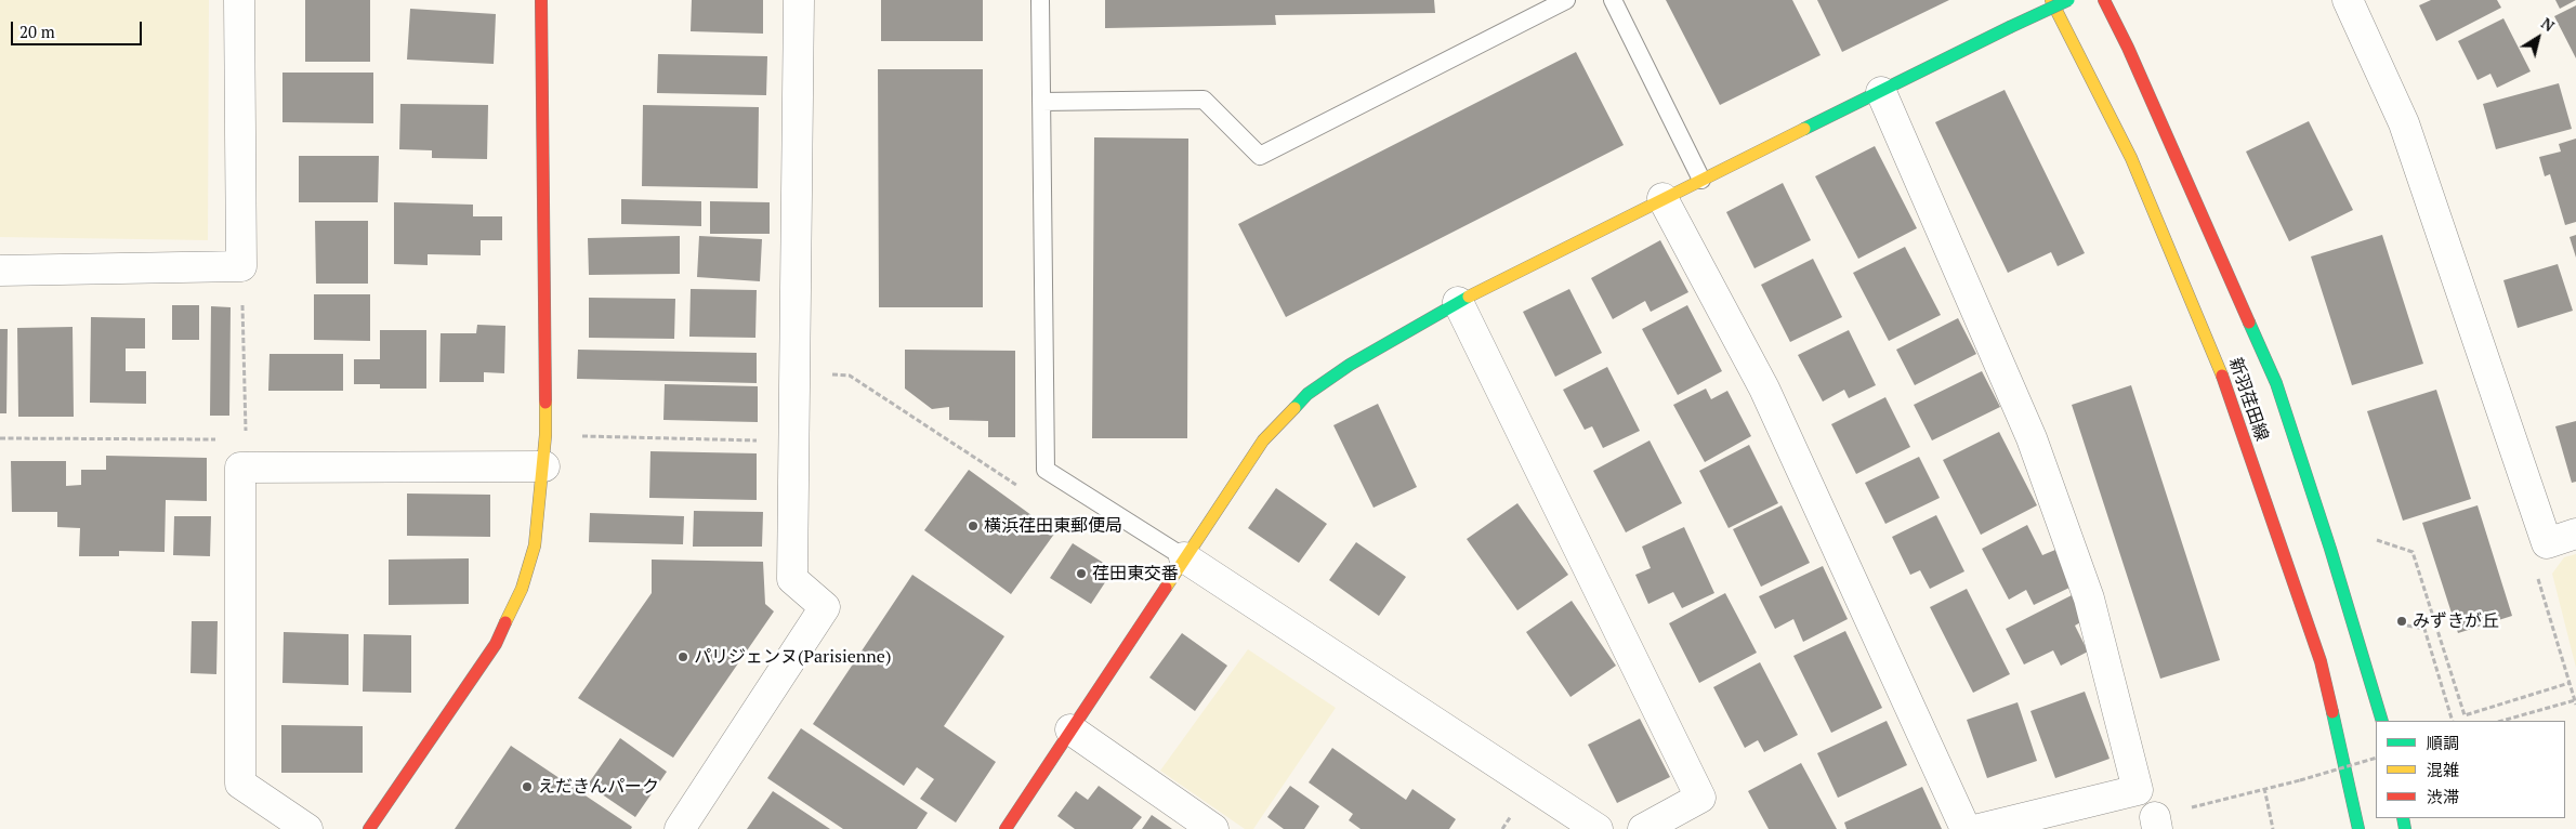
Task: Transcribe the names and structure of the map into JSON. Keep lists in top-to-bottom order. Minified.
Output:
{"streets":{"street":["新羽荏田線"]},"places":["横浜荏田東郵便局","荏田東交番","みずきが丘","パリジェンヌ(Parisienne)","えだきんパーク"],"legend":["順調","混雑","渋滞"],"scale_bar":"20 m","north":"top right"}
